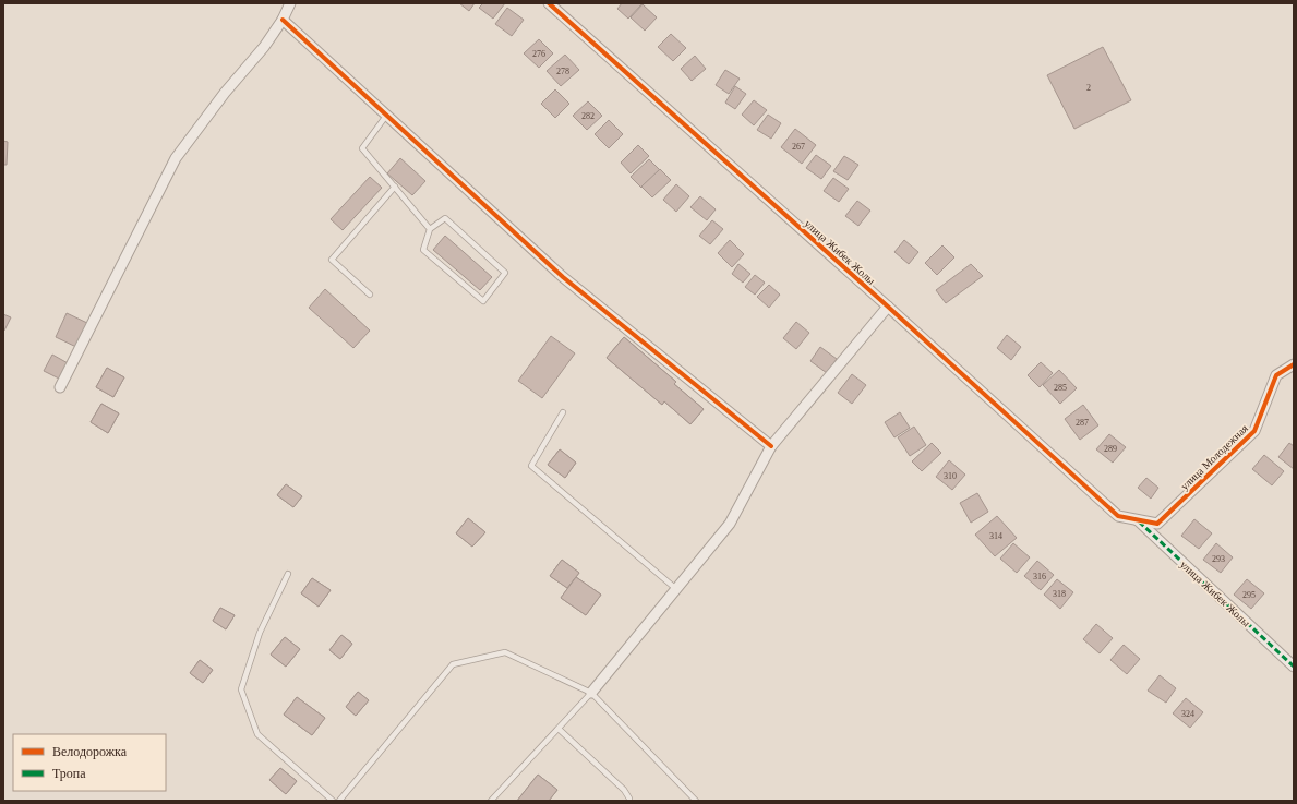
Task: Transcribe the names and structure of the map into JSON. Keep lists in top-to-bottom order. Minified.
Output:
{"streets":{"street":["улица Жибек Жолы","улица Молодежная"]},"crossings":[["улица Жибек Жолы","улица Молодежная"]],"house_numbers":["276","278","2","282","267","285","287","289","310","314","293","316","318","295","324"],"legend":["Велодорожка","Тропа"]}
